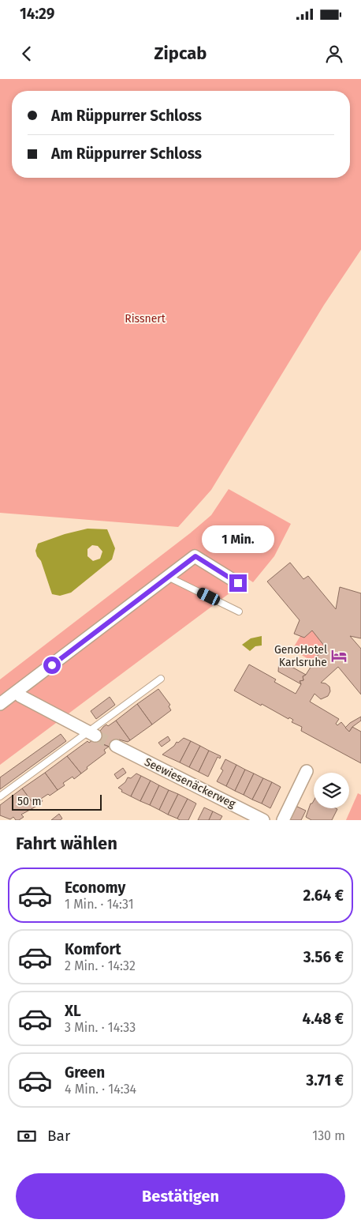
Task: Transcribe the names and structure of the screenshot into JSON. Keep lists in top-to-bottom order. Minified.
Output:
{"streets":{"street":["Seewiesenäckerweg"]},"parks":["Rissnert"],"places":{"hotel":["GenoHotel Karlsruhe"]},"scale_bar":"50 m","page":{"status":"14:29","header":"Zipcab","banner":["Am Rüppurrer Schloss","Am Rüppurrer Schloss"],"bubble":"1 Min.","scale":"50 m","heading":"Fahrt wählen","list":[{"name":"Economy","note":"1 Min. · 14:31","value":"2.64 €"},{"name":"Komfort","note":"2 Min. · 14:32","value":"3.56 €"},{"name":"XL","note":"3 Min. · 14:33","value":"4.48 €"},{"name":"Green","note":"4 Min. · 14:34","value":"3.71 €"}],"pay":["Bar","130 m"],"buttons":"Bestätigen"}}
